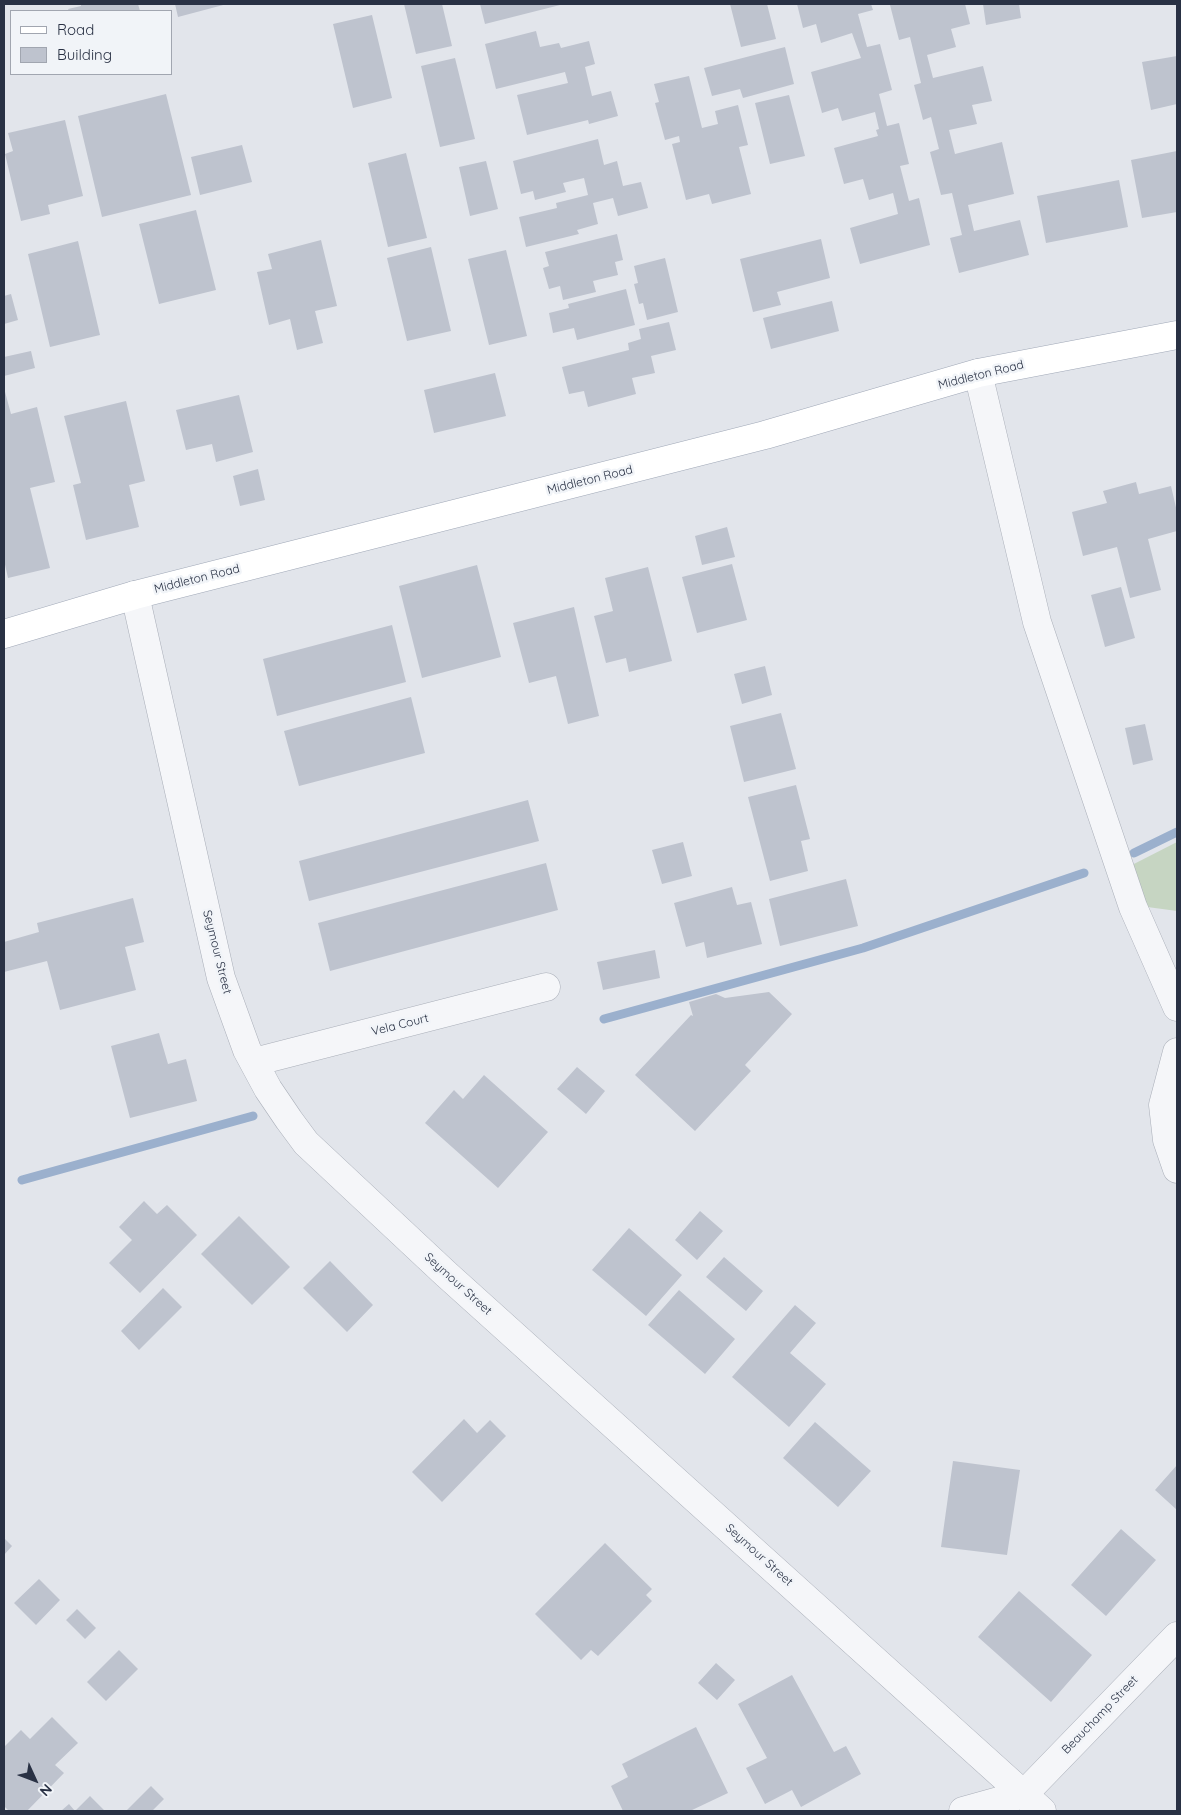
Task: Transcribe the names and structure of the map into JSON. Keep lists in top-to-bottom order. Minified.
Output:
{"streets":{"main road":["Middleton Road"],"street":["Seymour Street","Vela Court","Beauchamp Street"]},"crossings":[["Middleton Road","Seymour Street"],["Seymour Street","Vela Court"],["Seymour Street","Beauchamp Street"]],"legend":["Road","Building"],"north":"bottom right"}
